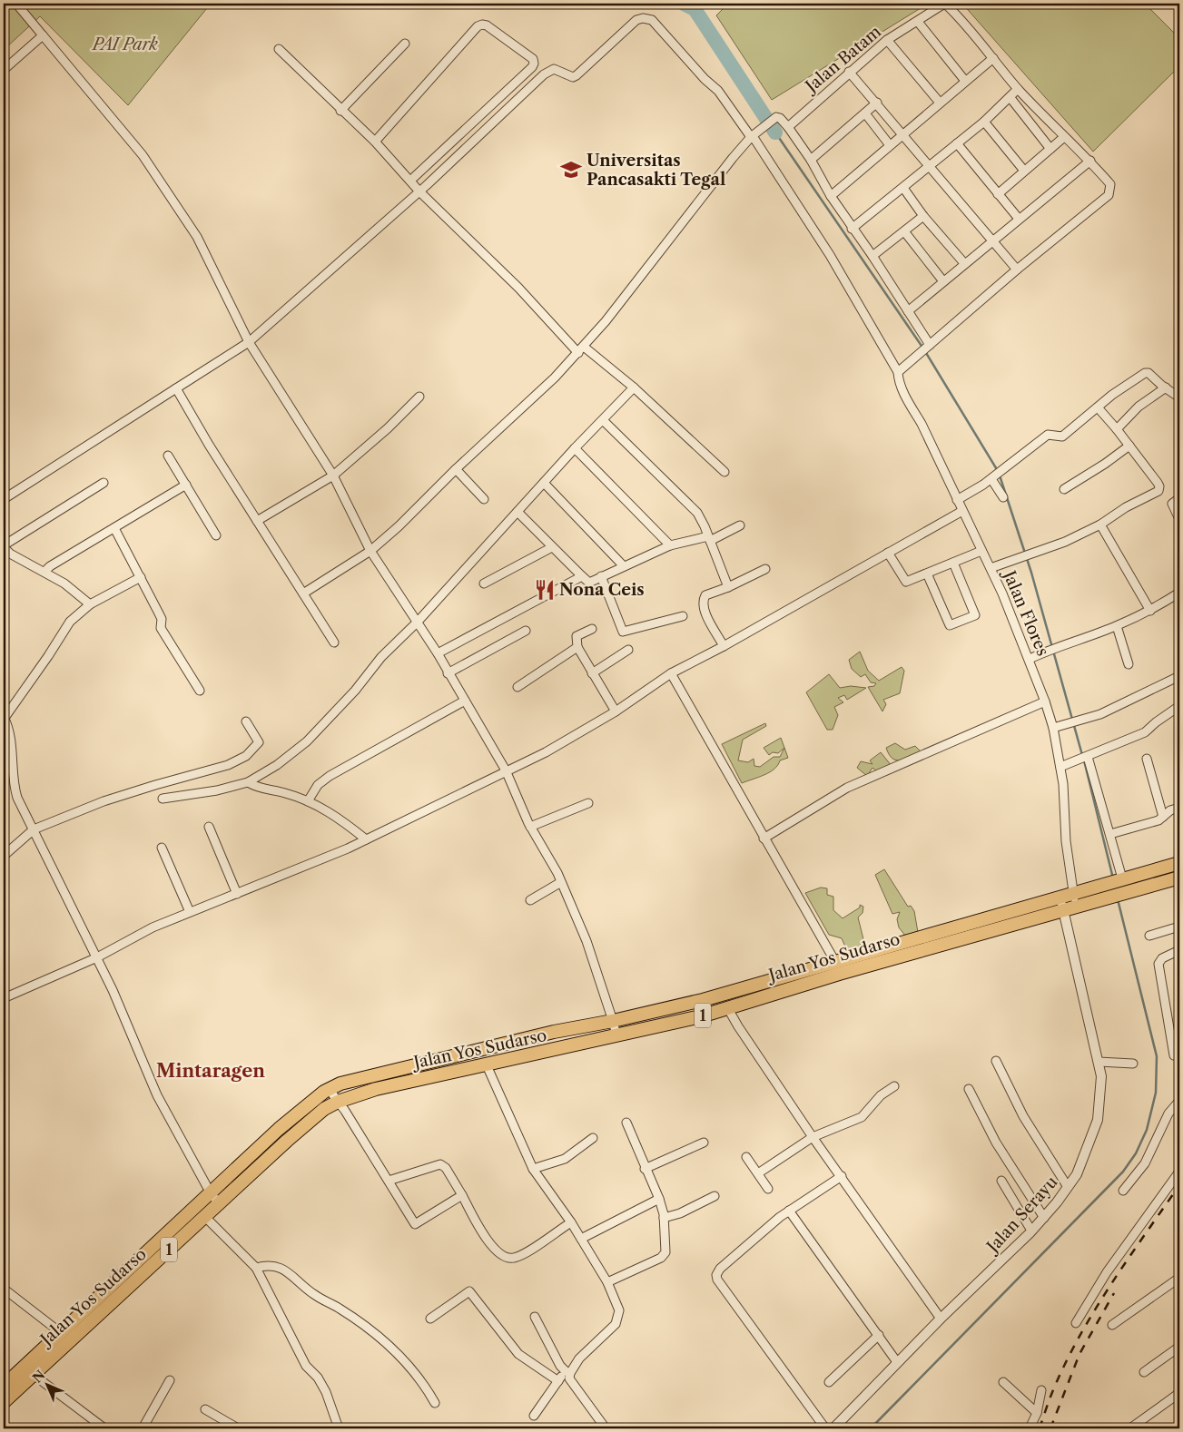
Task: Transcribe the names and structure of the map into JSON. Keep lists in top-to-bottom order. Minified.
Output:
{"streets":{"highway":["Jalan Yos Sudarso","1"],"street":["Jalan Batam","Jalan Flores","Jalan Serayu"]},"crossings":[["Jalan Flores","1"],["Jalan Yos Sudarso","1"],["Jalan Yos Sudarso","Jalan Serayu"],["1","Jalan Serayu"]],"districts":["Mintaragen"],"parks":["PAI Park"],"places":{"school or university":["Universitas Pancasakti Tegal"],"restaurant":["Nona Ceis"]},"north":"top left"}
